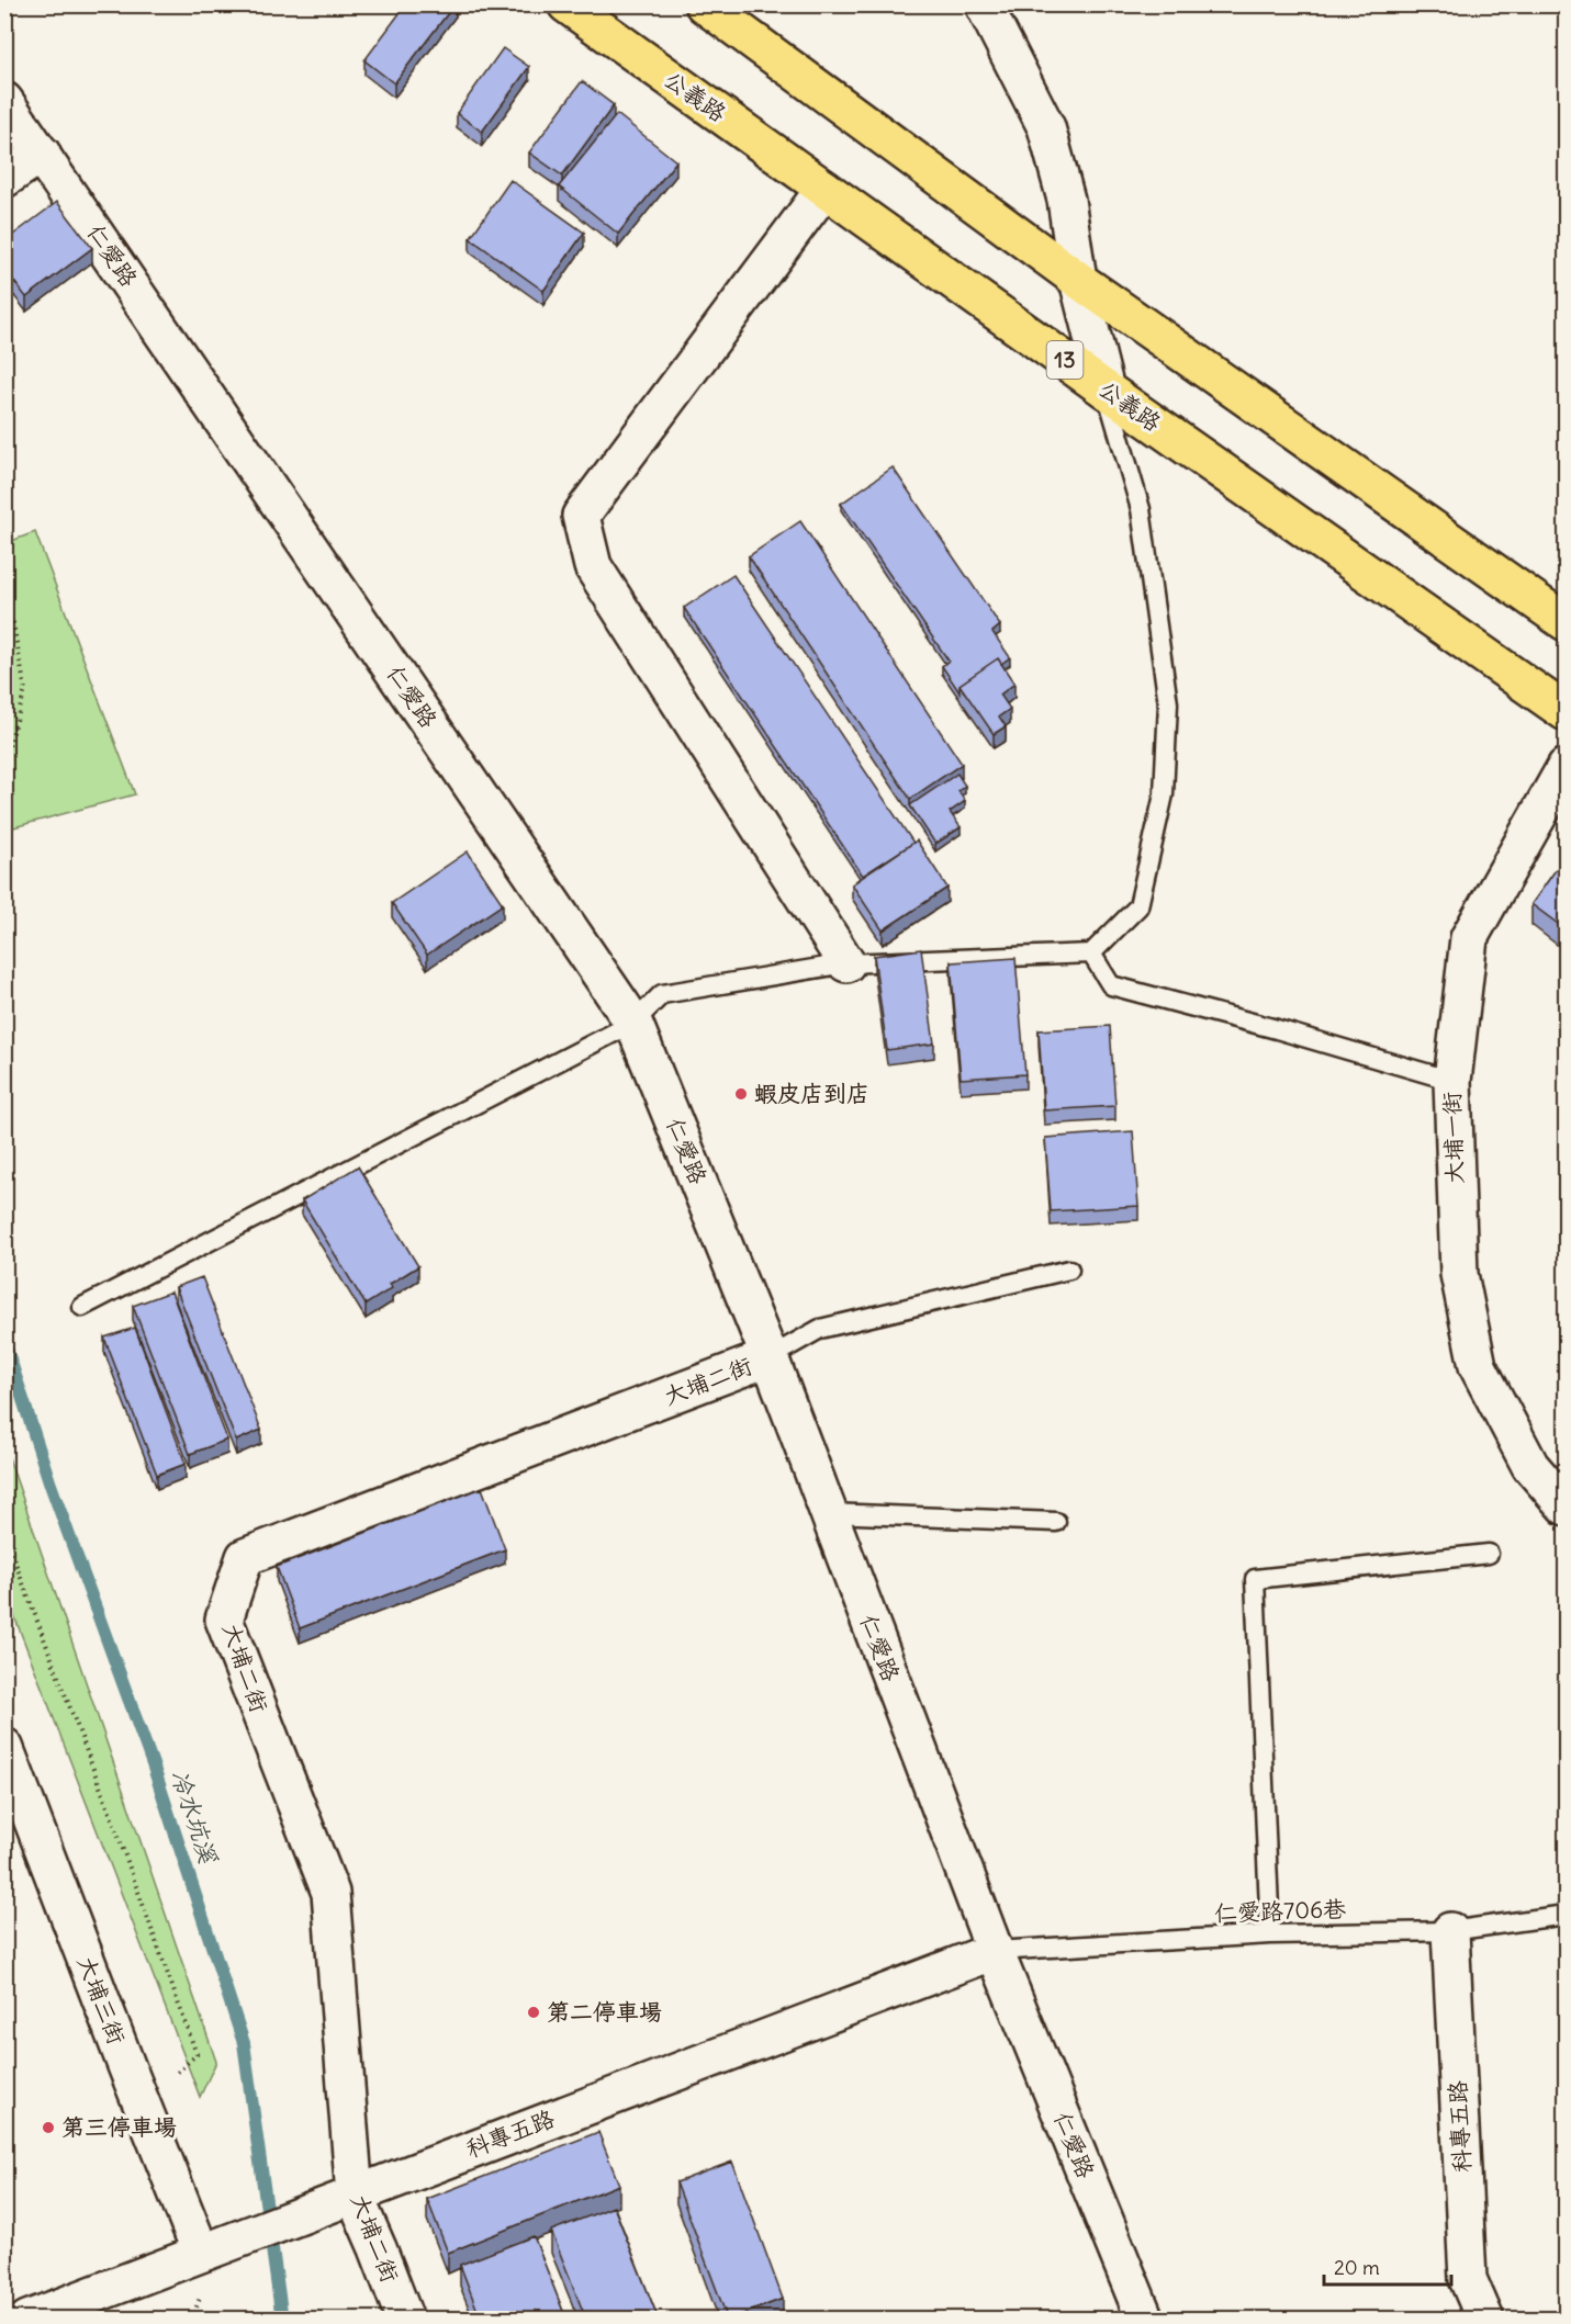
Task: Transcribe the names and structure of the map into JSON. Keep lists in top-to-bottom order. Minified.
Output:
{"streets":{"main road":["公義路","13"],"street":["仁愛路","大埔一街","大埔二街","大埔三街","科專五路"],"lane":["仁愛路706巷"]},"crossings":[["仁愛路","大埔二街"],["仁愛路","仁愛路706巷"],["仁愛路","科專五路"],["大埔二街","科專五路"],["仁愛路706巷","科專五路"],["大埔三街","科專五路"]],"water":["冷水坑溪"],"places":["蝦皮店到店","第二停車場","第三停車場"],"scale_bar":"20 m"}
